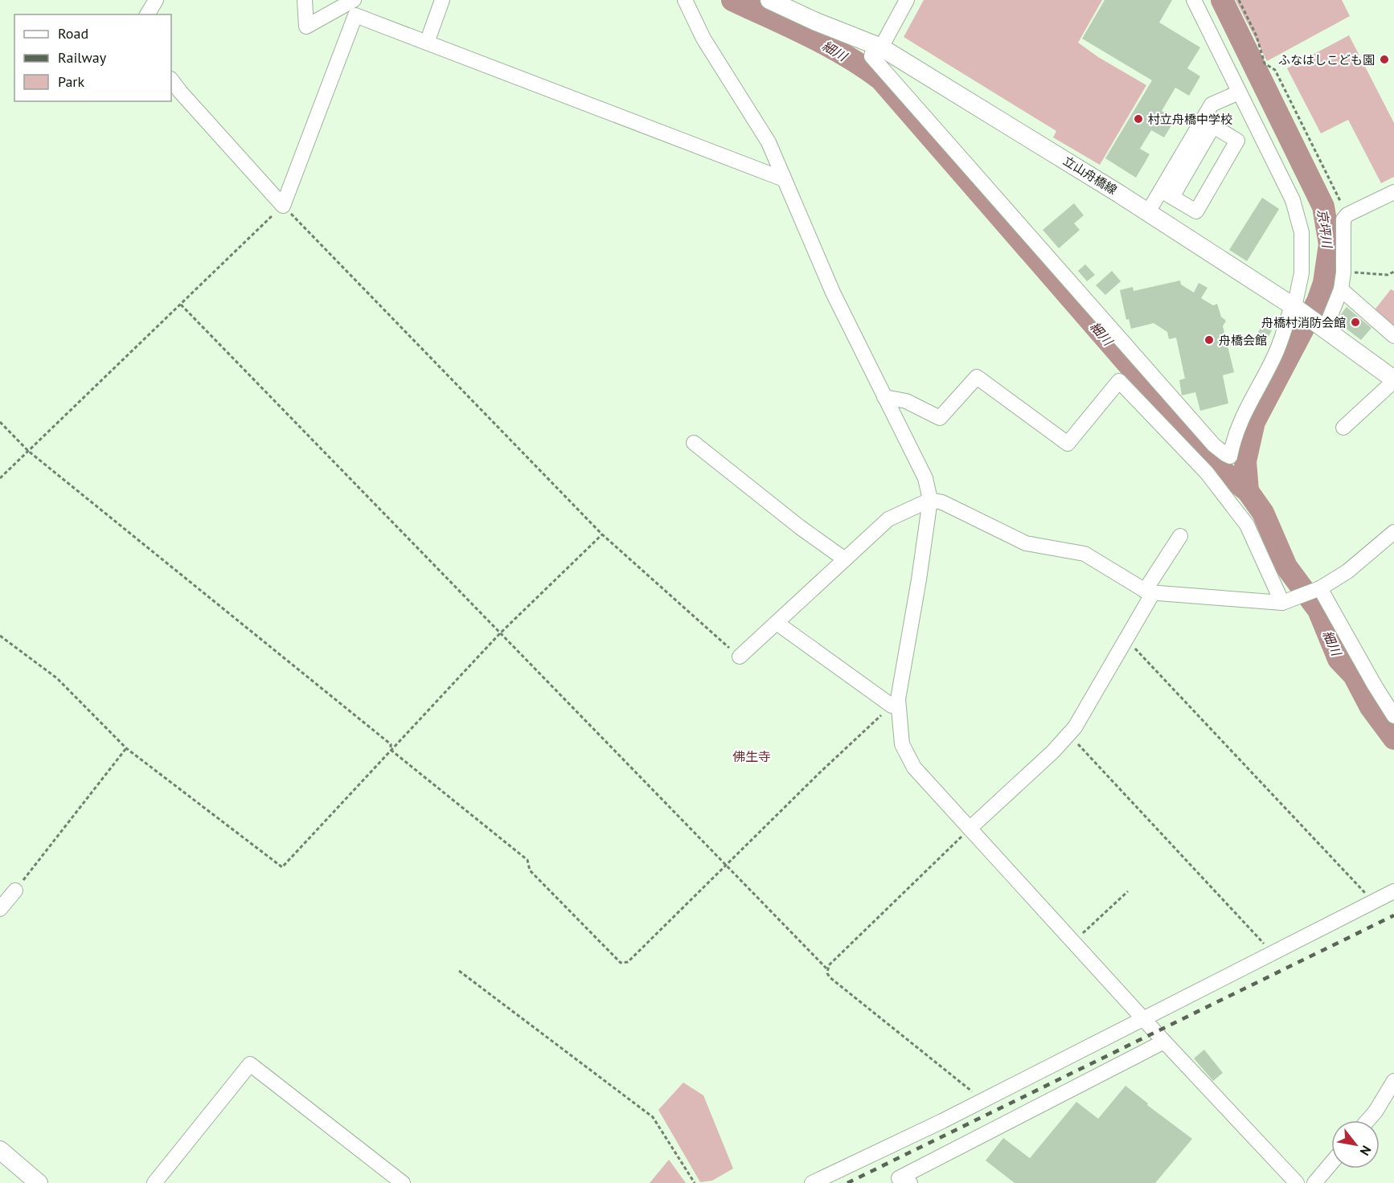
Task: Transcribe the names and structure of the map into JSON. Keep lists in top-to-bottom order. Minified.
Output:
{"streets":{"main road":["立山舟橋線"]},"districts":["佛生寺"],"water":["細川","京坪川"],"places":["ふなはしこども園","村立舟橋中学校","舟橋村消防会館","舟橋会館"],"legend":["Road","Railway","Park"],"north":"bottom right"}
